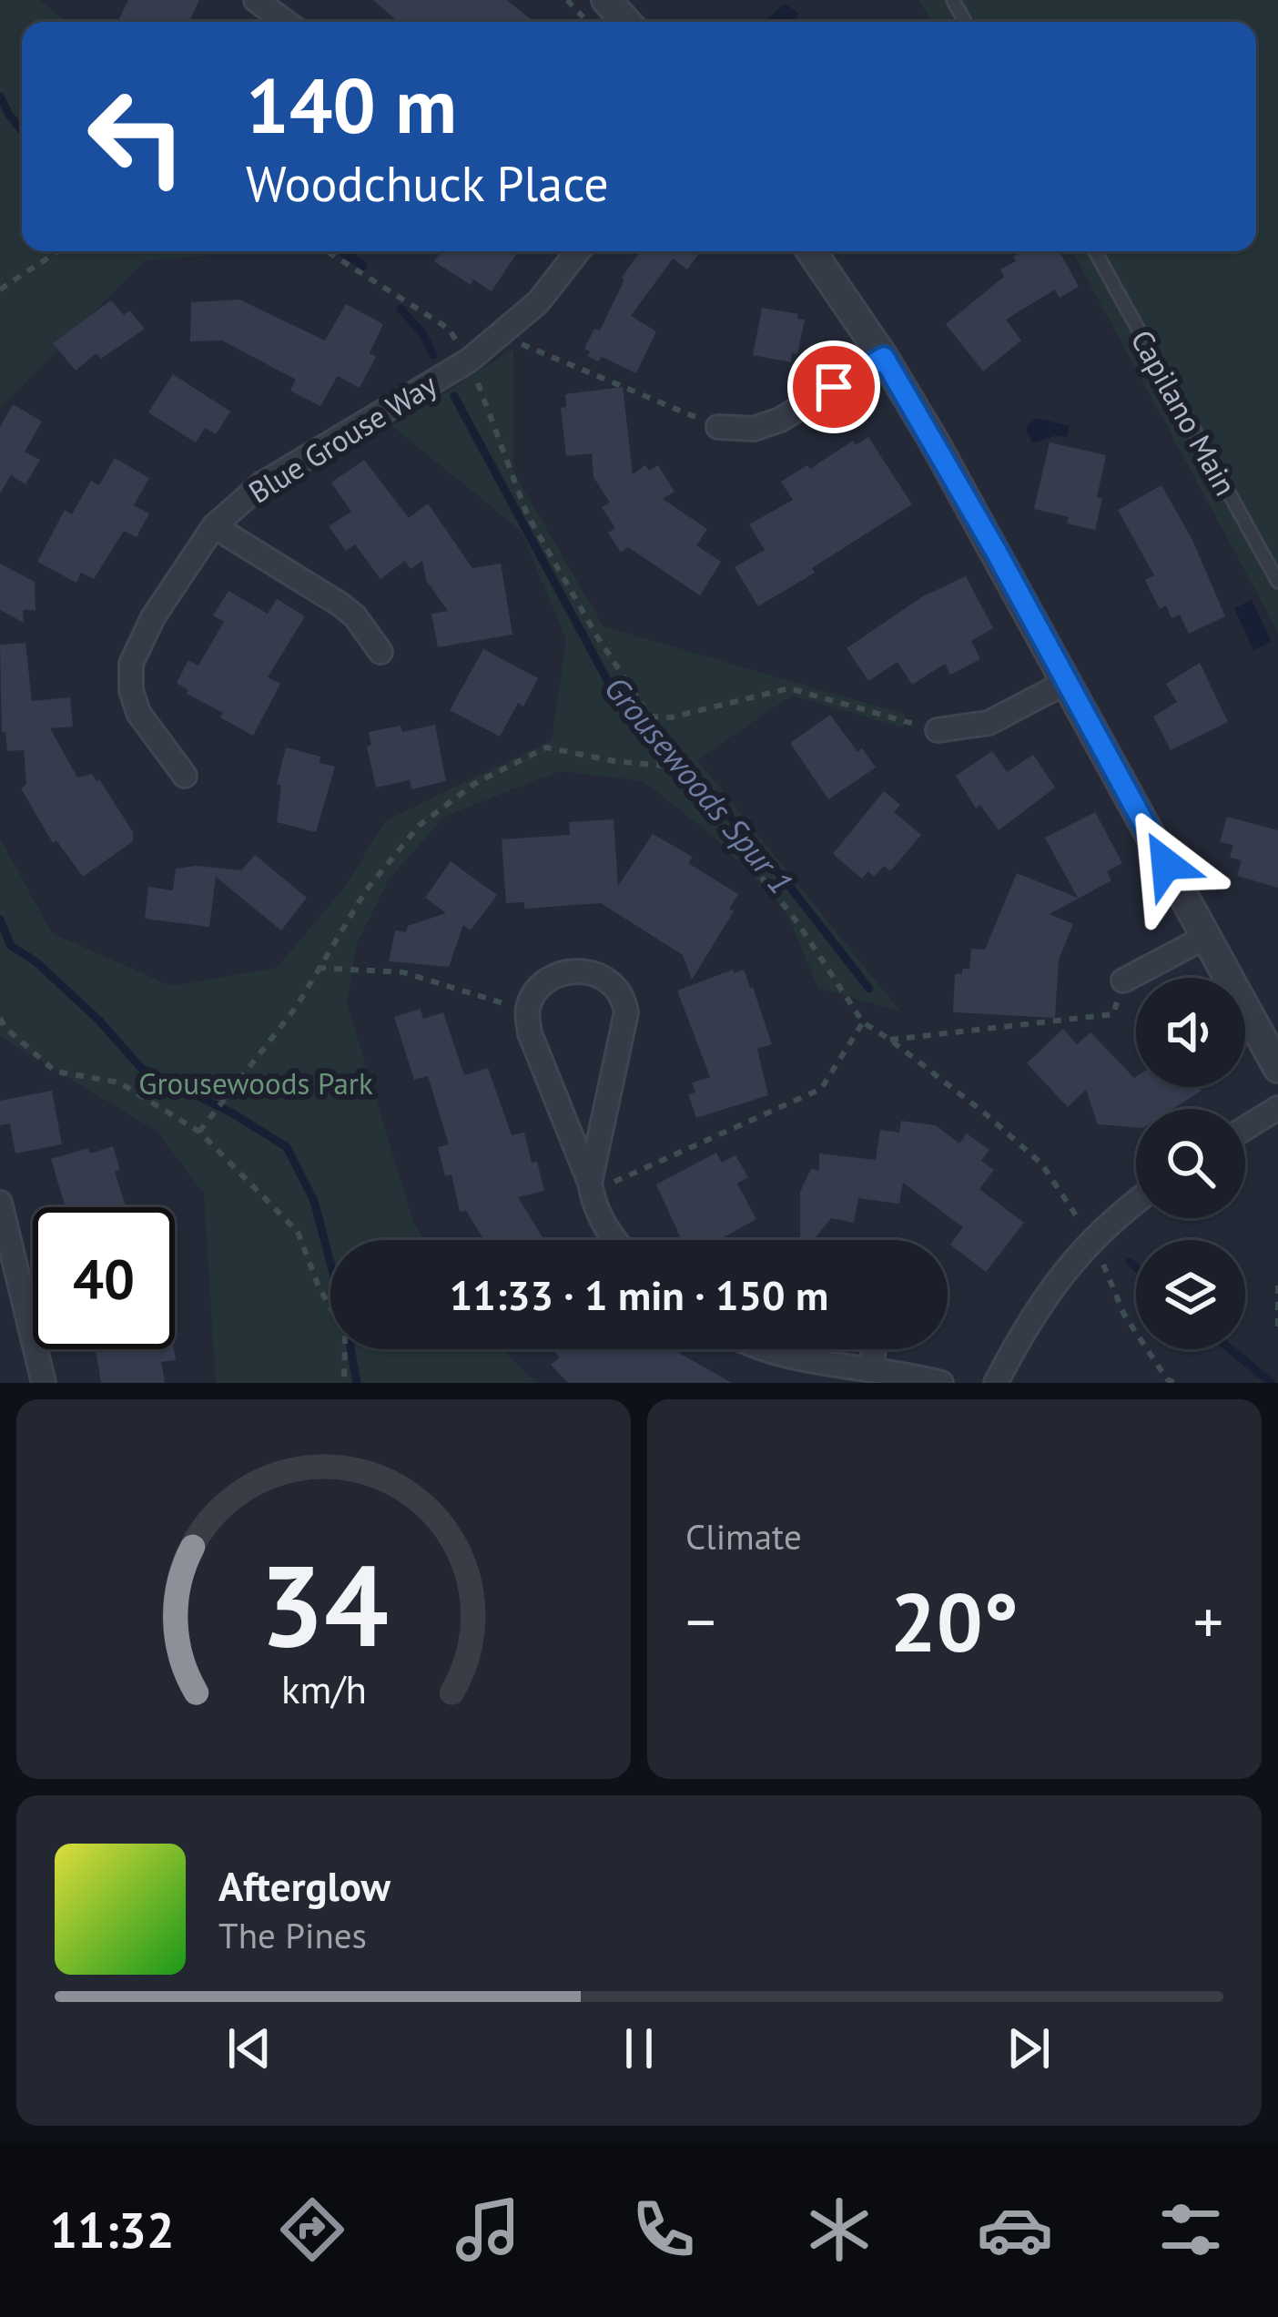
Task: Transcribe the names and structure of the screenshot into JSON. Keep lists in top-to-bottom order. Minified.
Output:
{"streets":{"street":["Blue Grouse Way"],"lane":["Capilano Main"]},"water":["Grousewoods Spur 1"],"parks":["Grousewoods Park"],"page":{"turn":["140 m","Woodchuck Place"],"limit":"40","trip":"11:33 · 1 min · 150 m","tile":"Climate","heat":["−","20°","+"],"song":["Afterglow","The Pines"],"tabs":"11:32","gauge":["34","km/h"]}}
